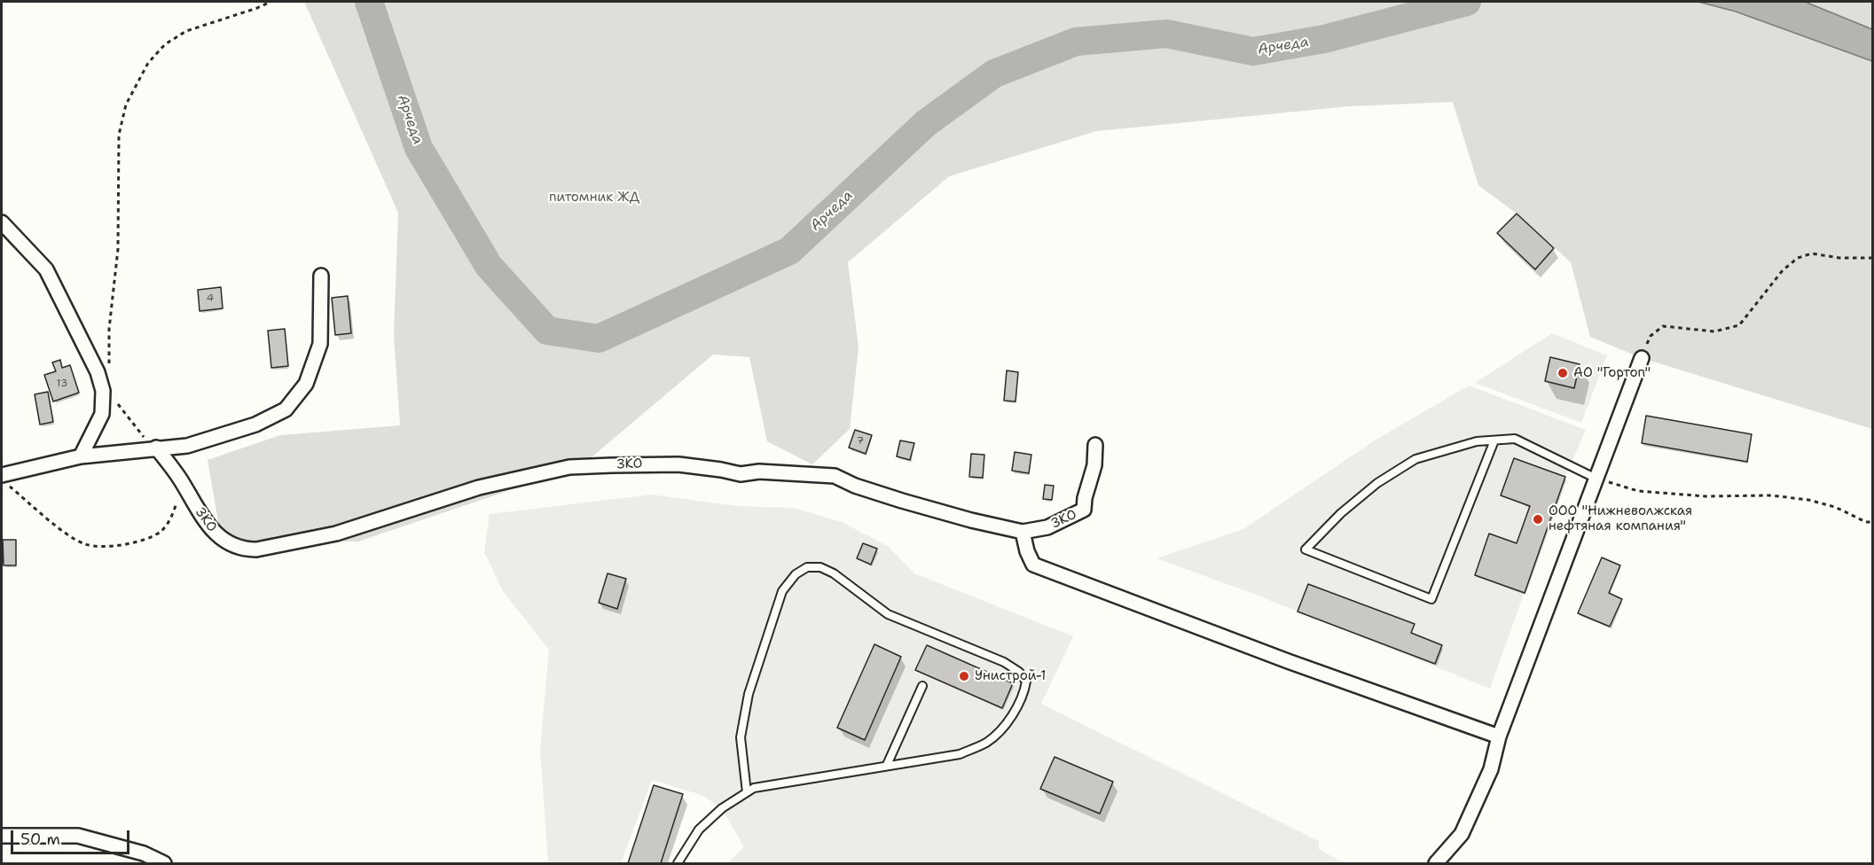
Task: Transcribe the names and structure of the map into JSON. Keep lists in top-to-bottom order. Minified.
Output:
{"streets":{"street":["ЗКО"]},"water":["Арчеда"],"parks":["питомник ЖД"],"places":["АО \"Гортоп\"","ООО \"Нижневолжская нефтяная компания\"","Унистрой-1"],"house_numbers":["4","13","7"],"scale_bar":"50 m"}
